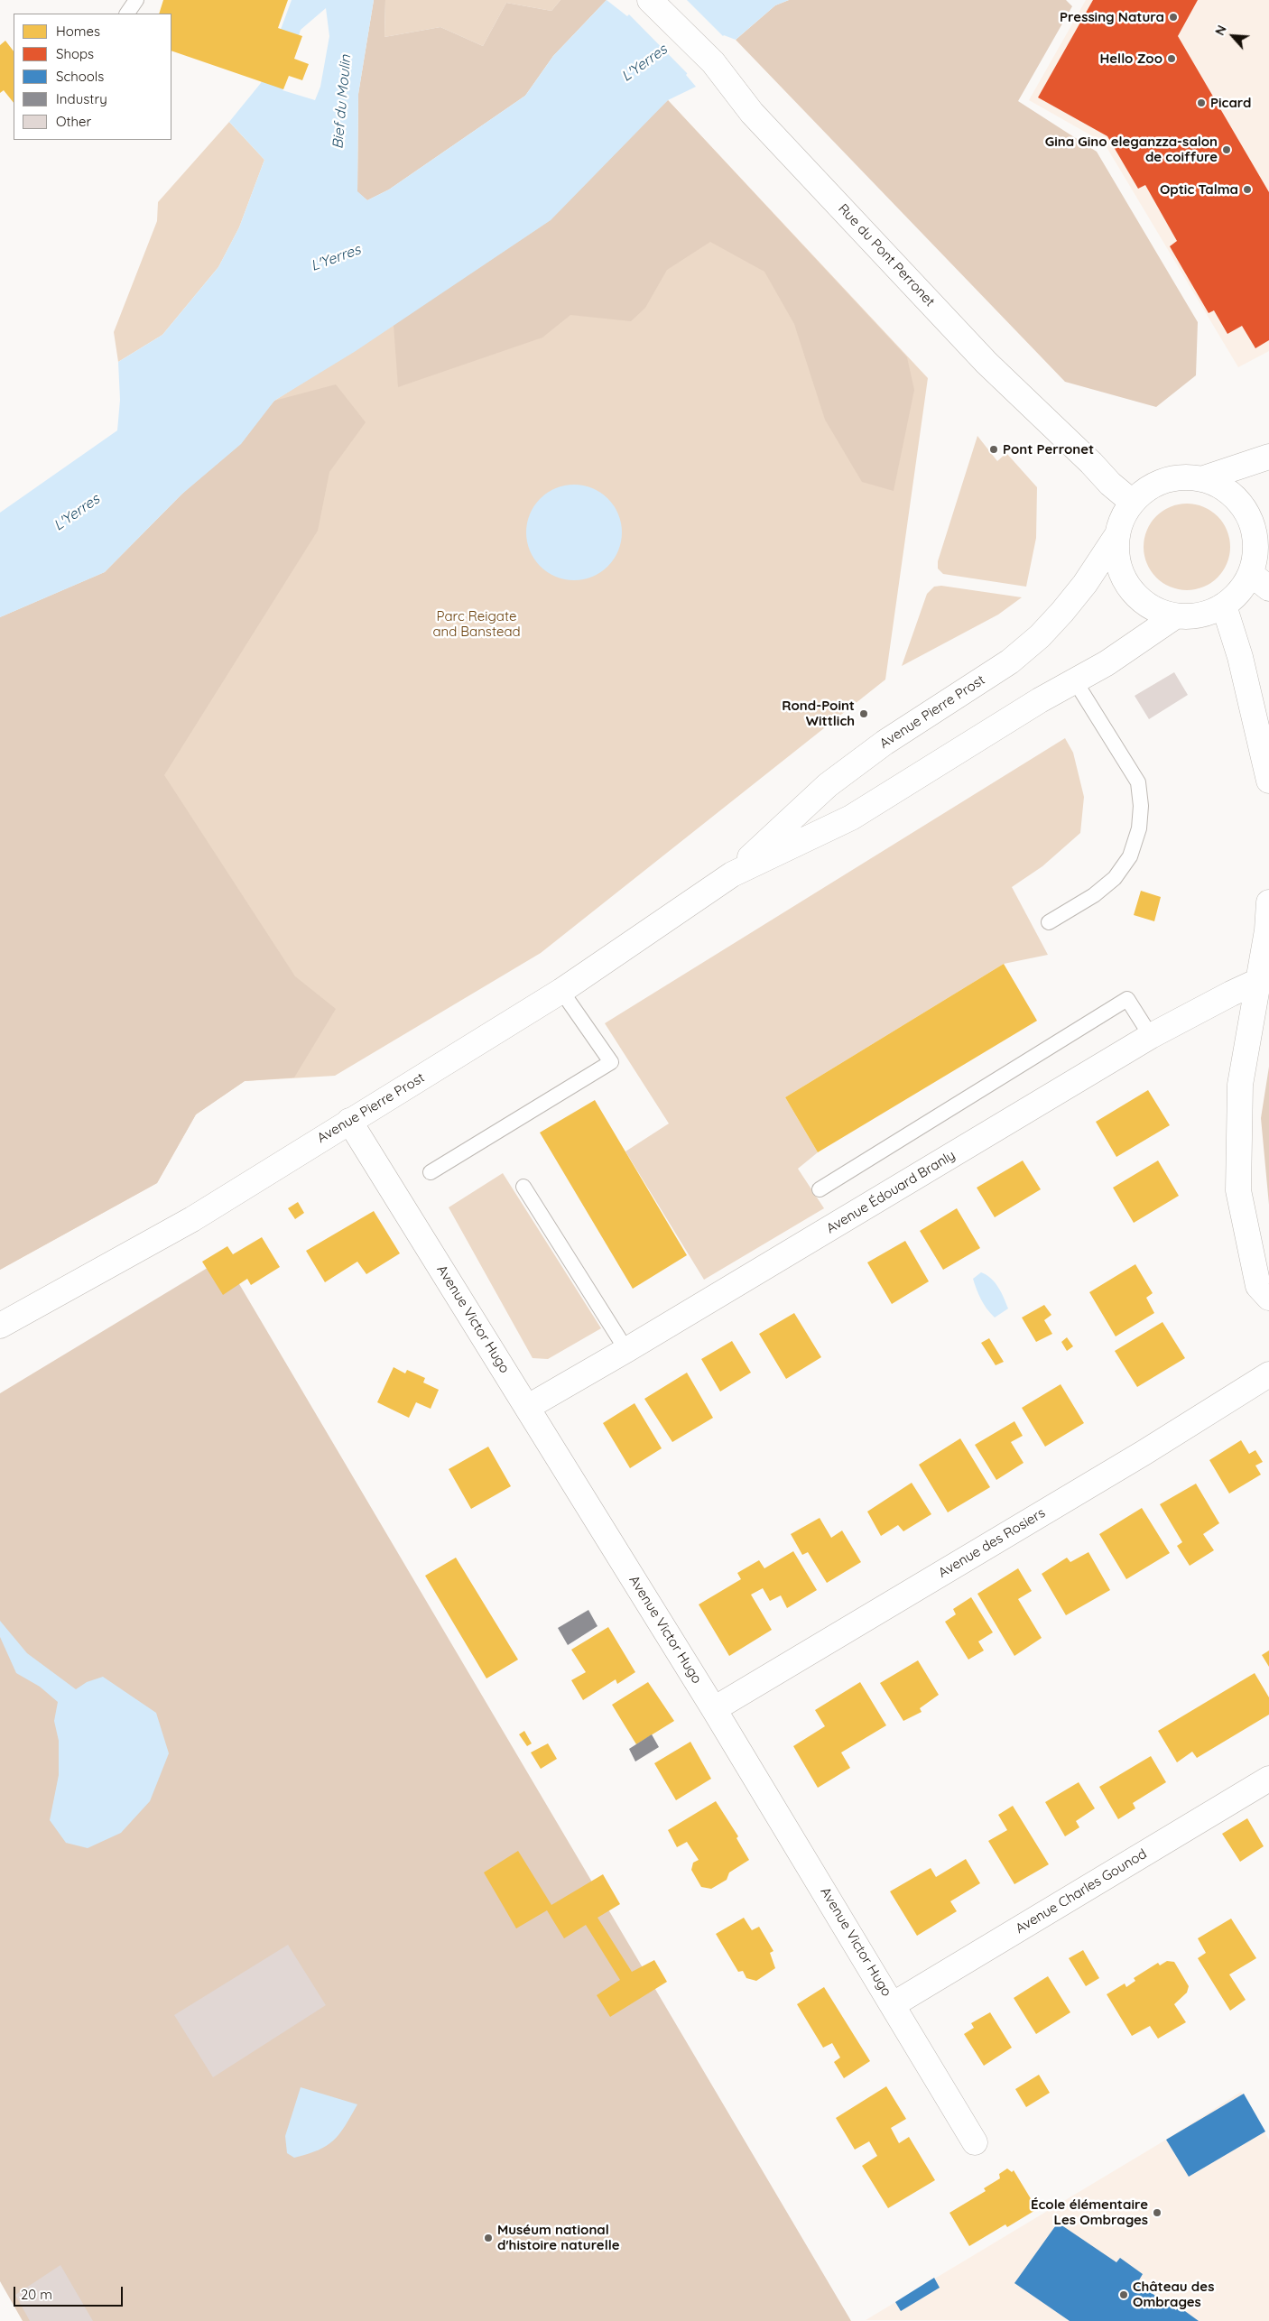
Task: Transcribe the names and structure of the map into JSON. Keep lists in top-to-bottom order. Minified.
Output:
{"streets":{"street":["Rue du Pont Perronet","Avenue Pierre Prost","Avenue Édouard Branly","Avenue Victor Hugo","Avenue des Rosiers","Avenue Charles Gounod"]},"crossings":[["Rue du Pont Perronet","Avenue Pierre Prost"],["Avenue Pierre Prost","Avenue Victor Hugo"],["Avenue Édouard Branly","Avenue Victor Hugo"],["Avenue Victor Hugo","Avenue des Rosiers"],["Avenue Victor Hugo","Avenue Charles Gounod"]],"water":["L'Yerres","Bief du Moulin"],"parks":["Parc Reigate and Banstead"],"places":["Pressing Natura","Hello Zoo","Picard","Gina Gino eleganzza-salon de coiffure","Optic Talma","Pont Perronet","Rond-Point Wittlich","École élémentaire Les Ombrages","Muséum national d'histoire naturelle","Château des Ombrages"],"legend":["Homes","Shops","Schools","Industry","Other"],"scale_bar":"20 m","north":"top left"}
